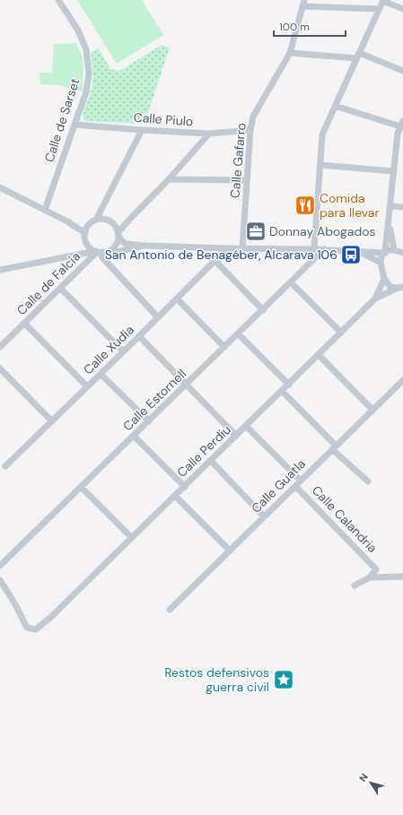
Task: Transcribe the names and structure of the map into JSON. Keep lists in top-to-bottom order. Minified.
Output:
{"streets":{"street":["Calle Piulo","Calle de Sarset","Calle Gafarro","Calle de Falcia","Calle Xudia","Calle Estornell","Calle Perdiu","Calle Guatla","Calle Calandria"]},"crossings":[["Calle Piulo","Calle de Sarset"],["Calle Piulo","Calle Gafarro"],["Calle Perdiu","Calle Calandria"],["Calle Guatla","Calle Calandria"]],"places":{"restaurant":["Comida para llevar"],"office":["Donnay Abogados"],"bus stop":["San Antonio de Benagéber, Alcarava 106"],"place":["Restos defensivos guerra civil"]},"scale_bar":"100 m","north":"top left"}
